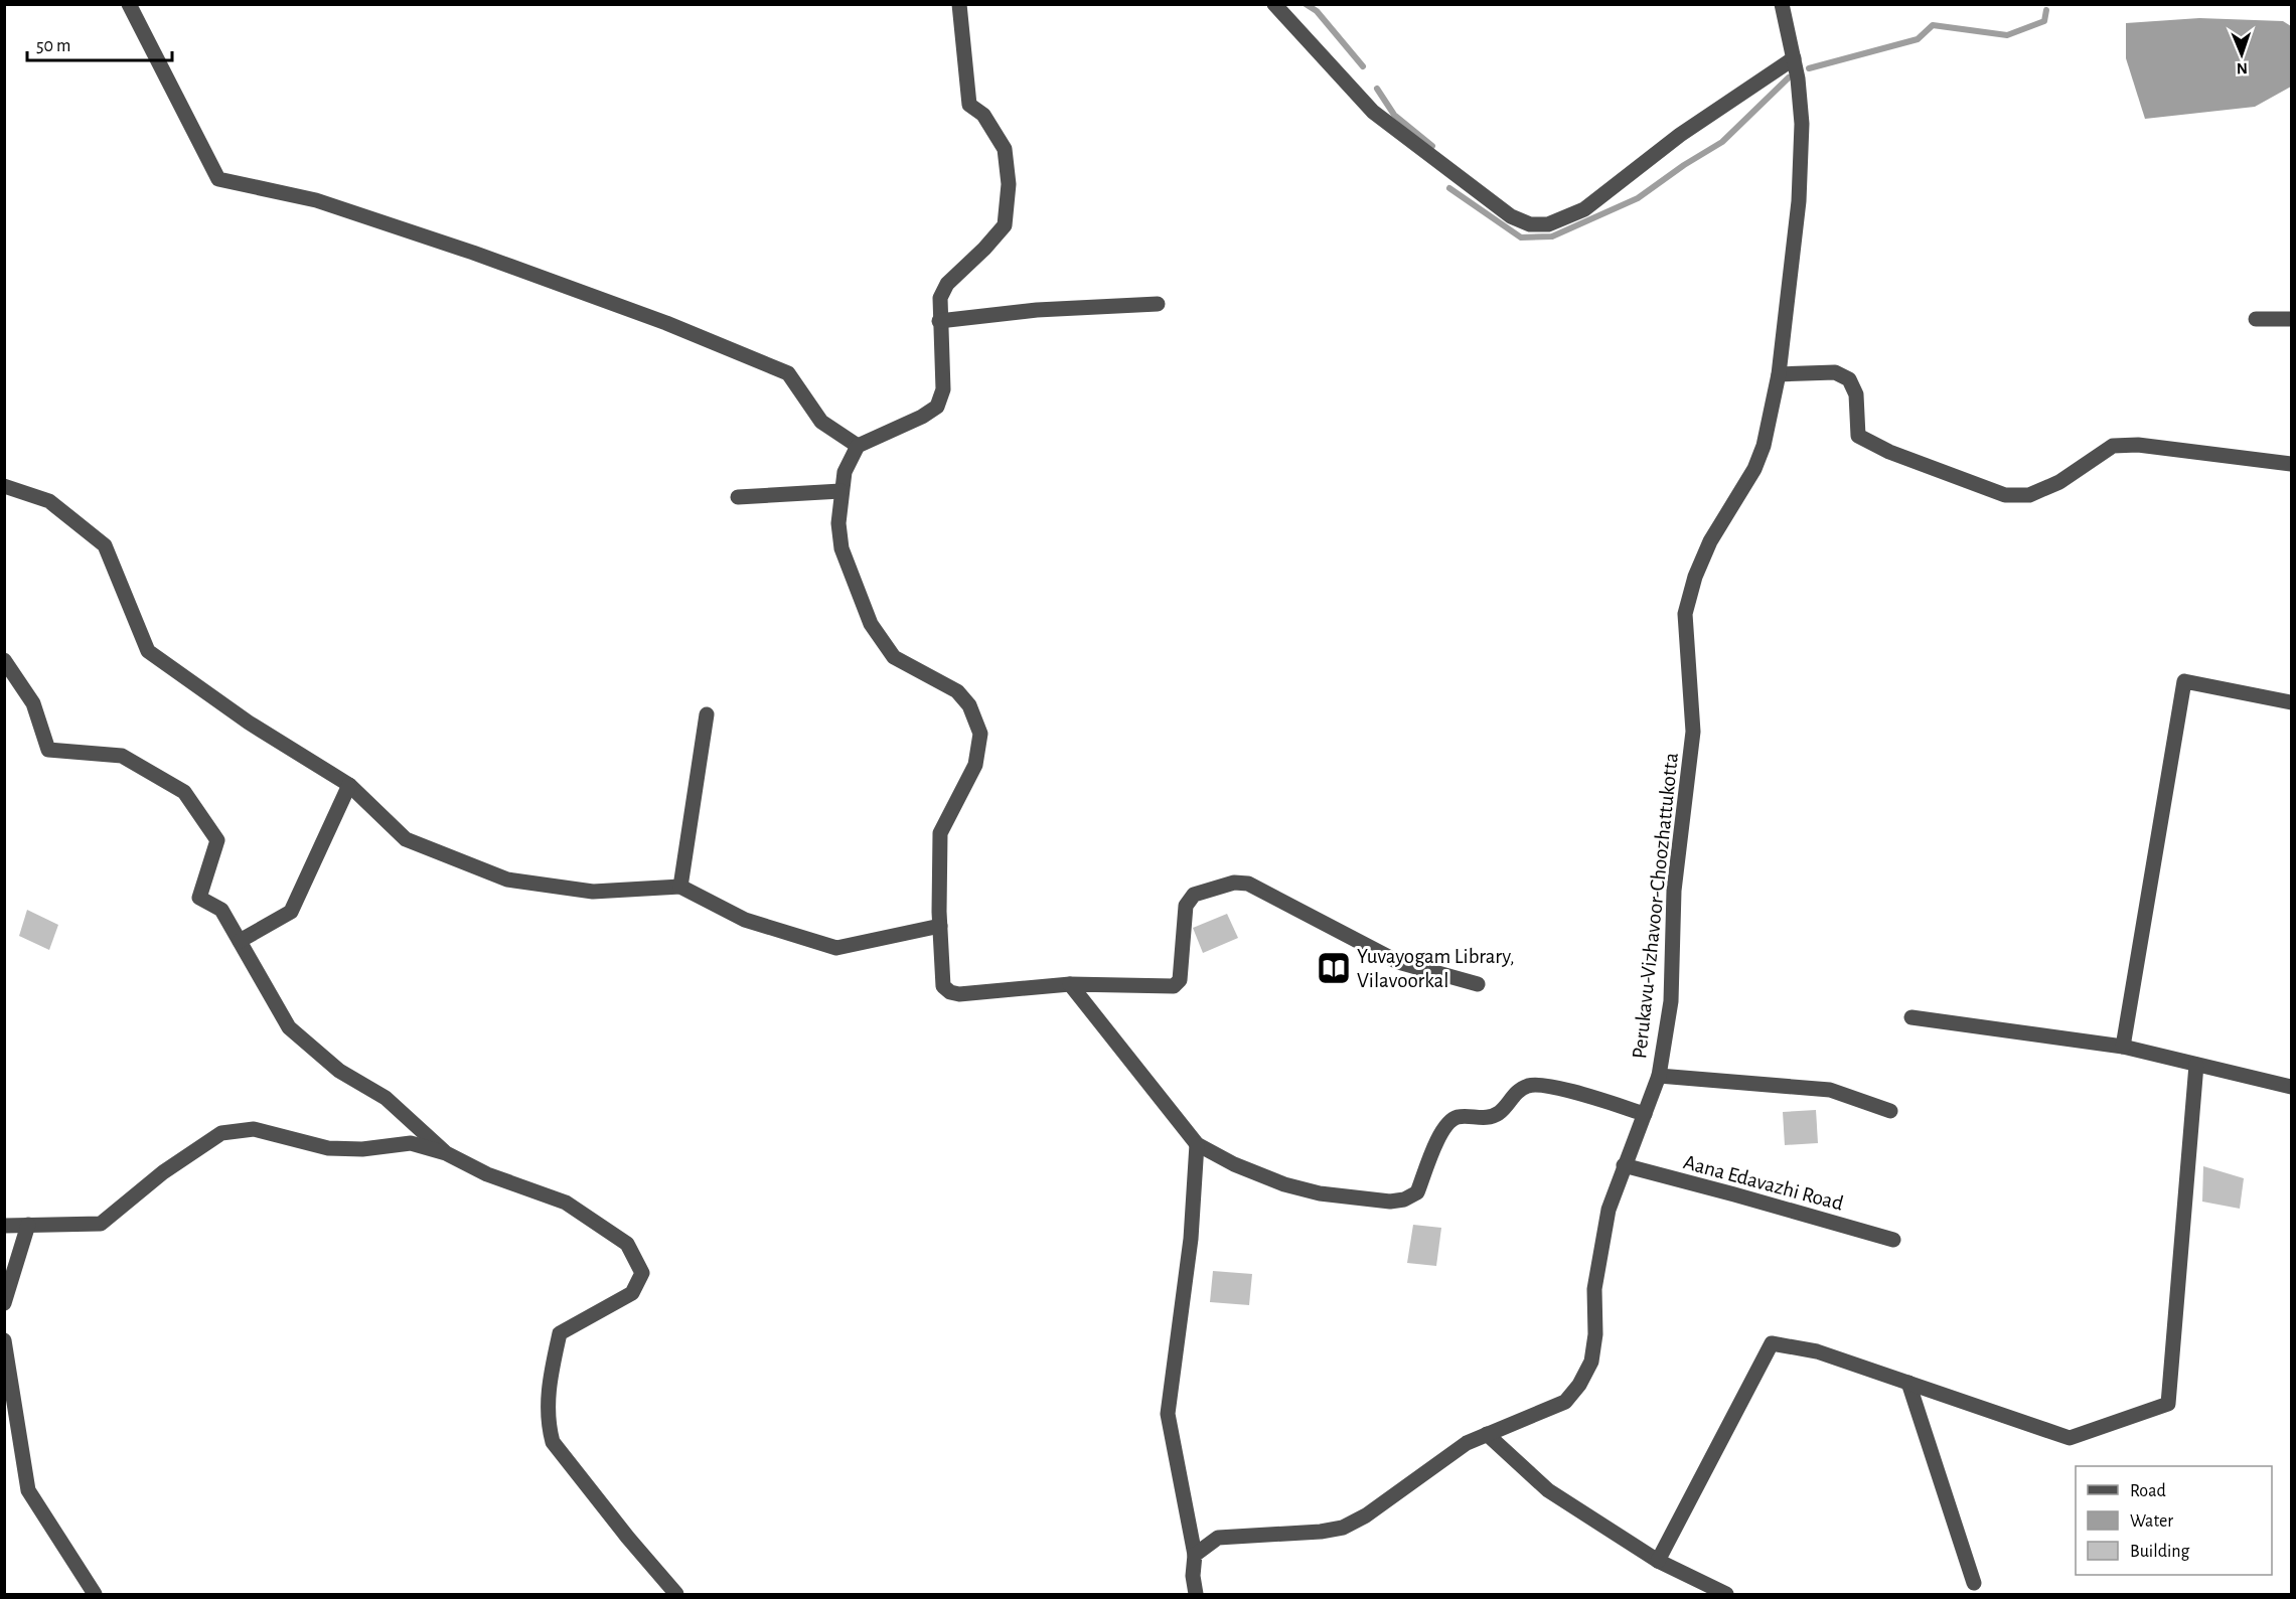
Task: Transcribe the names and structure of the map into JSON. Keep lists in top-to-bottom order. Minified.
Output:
{"streets":{"street":["Perukavu-Vizhavoor-Choozhattukotta","Aana Edavazhi Road"]},"crossings":[["Perukavu-Vizhavoor-Choozhattukotta","Aana Edavazhi Road"]],"places":{"library":["Yuvayogam Library, Vilavoorkal"]},"legend":["Road","Water","Building"],"scale_bar":"50 m","north":"bottom"}
